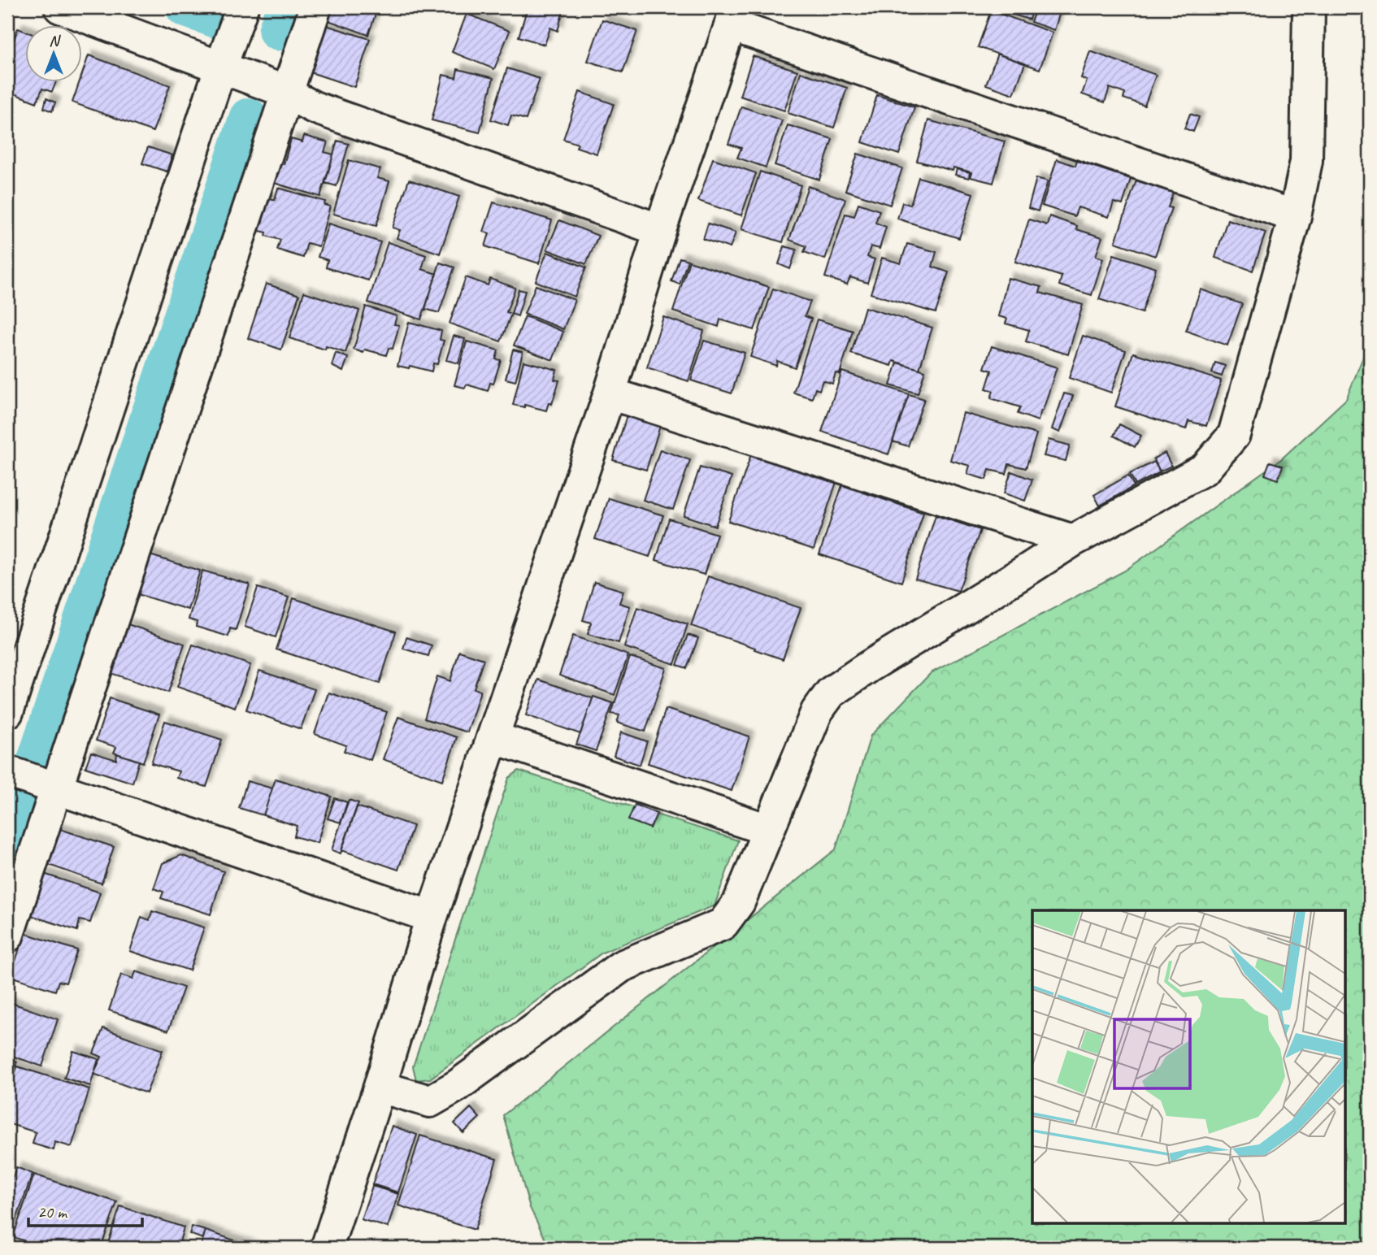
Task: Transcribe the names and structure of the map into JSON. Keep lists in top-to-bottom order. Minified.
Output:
{"scale_bar":"20 m","north":"top"}
